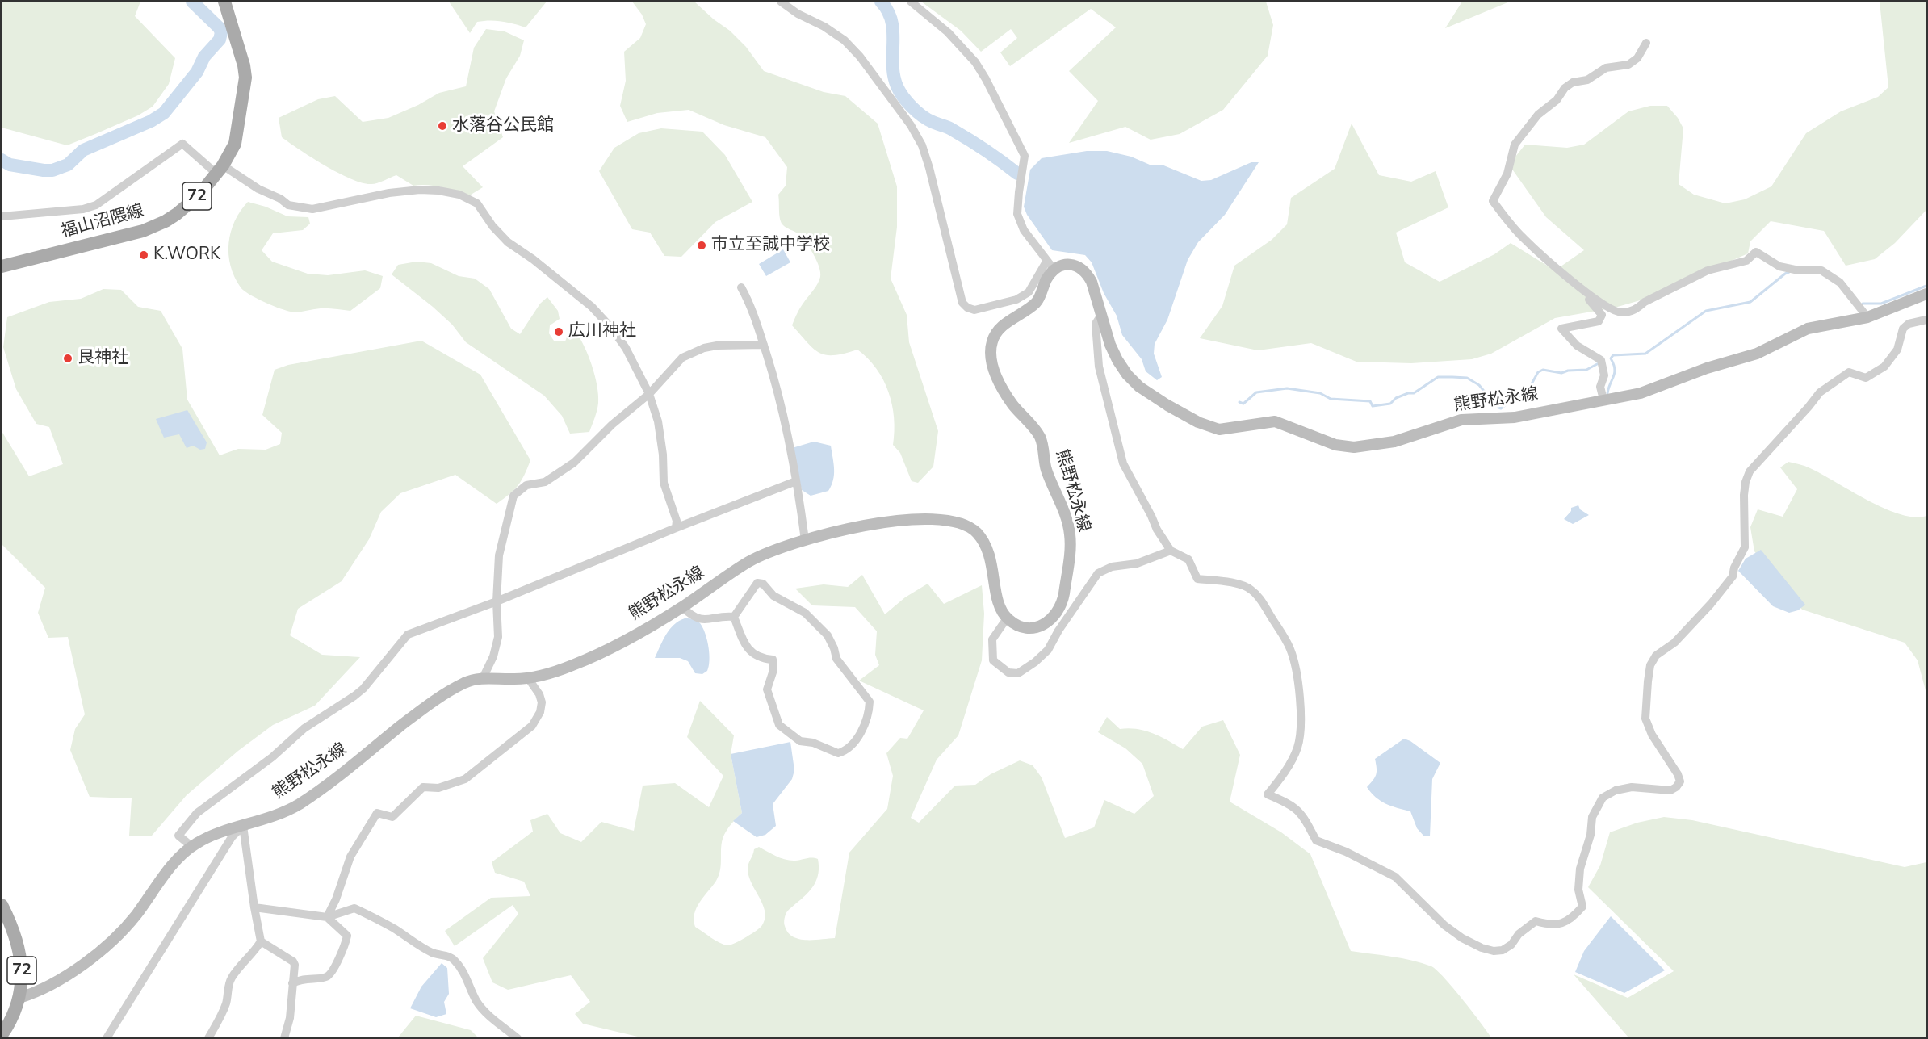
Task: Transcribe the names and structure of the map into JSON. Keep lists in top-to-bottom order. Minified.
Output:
{"streets":{"main road":["72","福山沼隈線","熊野松永線"]},"crossings":[["72","熊野松永線"]],"places":["水落谷公民館","市立至誠中学校","K.WORK","広川神社","艮神社"]}
